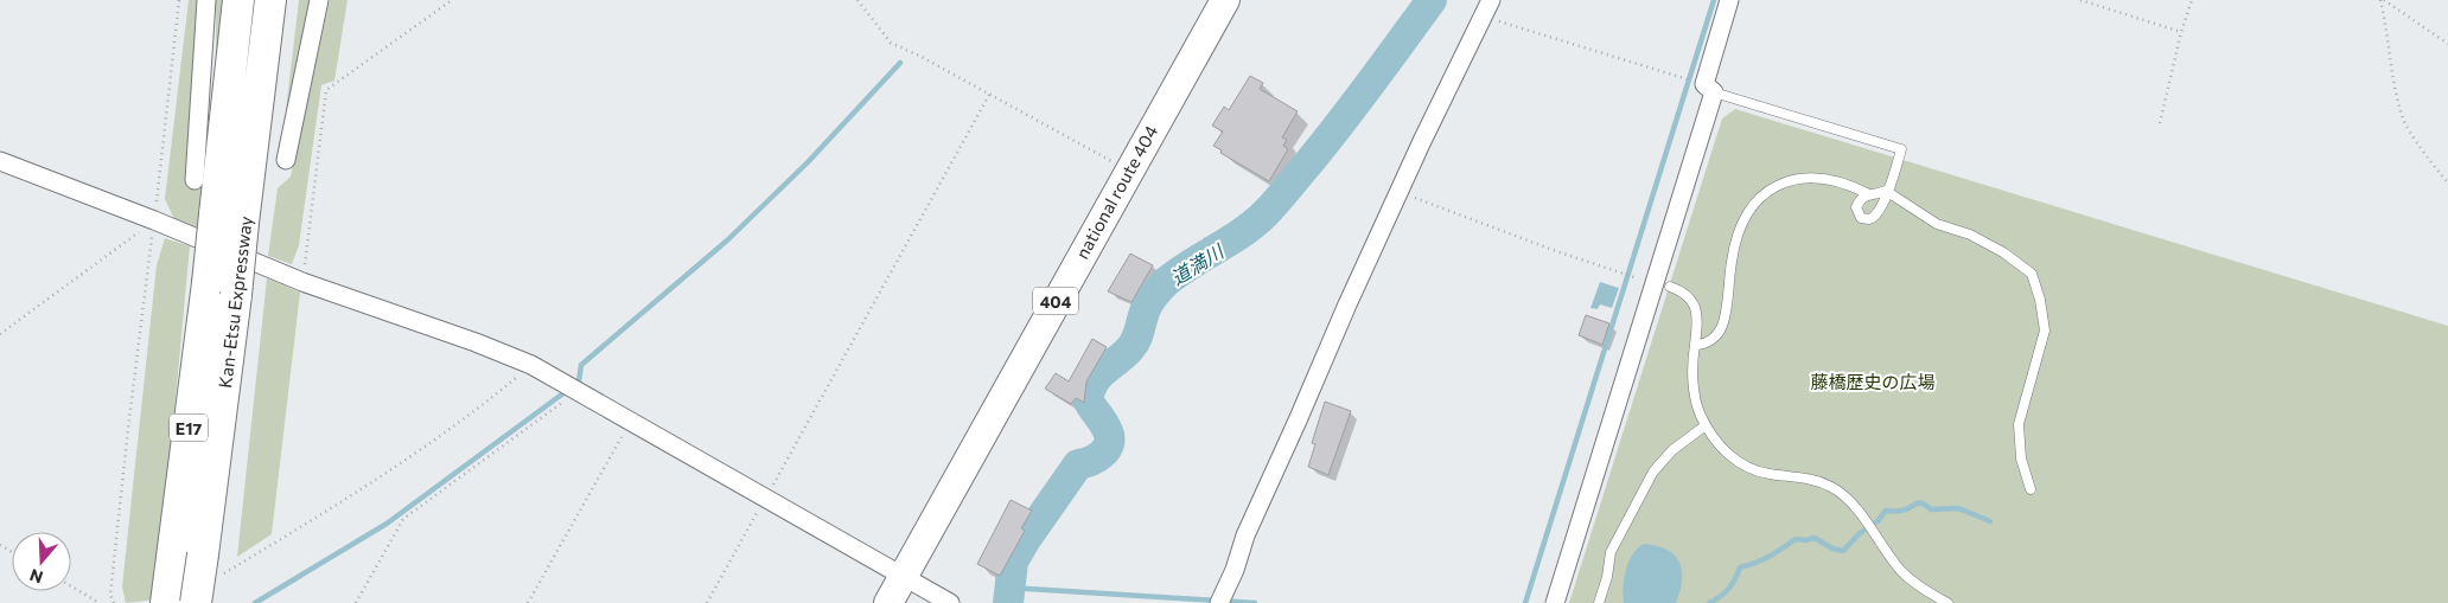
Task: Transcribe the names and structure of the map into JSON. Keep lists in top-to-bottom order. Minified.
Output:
{"streets":{"highway":["national route 404","404","Kan-Etsu Expressway","E17"]},"water":["道満川"],"parks":["藤橋歴史の広場"],"north":"bottom"}
